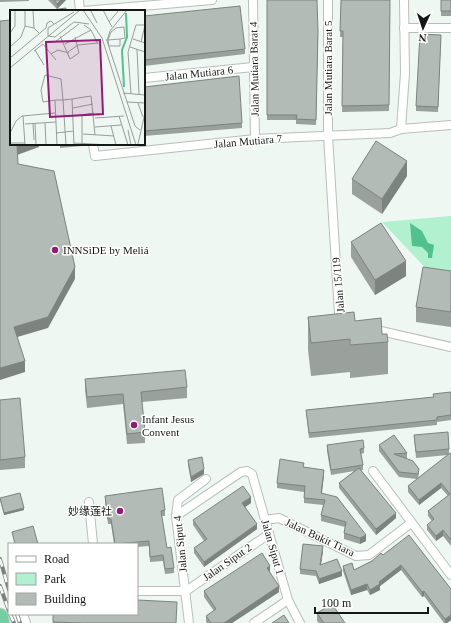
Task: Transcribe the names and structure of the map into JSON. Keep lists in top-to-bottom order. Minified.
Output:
{"streets":{"street":["Jalan Mutiara Barat 5","Jalan Mutiara Barat 4","Jalan Mutiara 6","Jalan Mutiara 7","Jalan 15/119","Jalan Bukit Tiara","Jalan Siput 4","Jalan Siput 1","Jalan Siput 2"]},"crossings":[["Jalan Mutiara Barat 5","Jalan Mutiara 7"],["Jalan Mutiara Barat 5","Jalan 15/119"],["Jalan Mutiara Barat 4","Jalan Mutiara 6"],["Jalan Mutiara Barat 4","Jalan Mutiara 7"],["Jalan Mutiara 7","Jalan 15/119"],["Jalan Bukit Tiara","Jalan Siput 1"],["Jalan Siput 4","Jalan Siput 1"],["Jalan Siput 4","Jalan Siput 2"],["Jalan Siput 1","Jalan Siput 2"]],"places":["INNSiDE by Meliá","Infant Jesus Convent","妙缘莲社"],"legend":["Road","Park","Building"],"scale_bar":"100 m","north":"bottom"}
